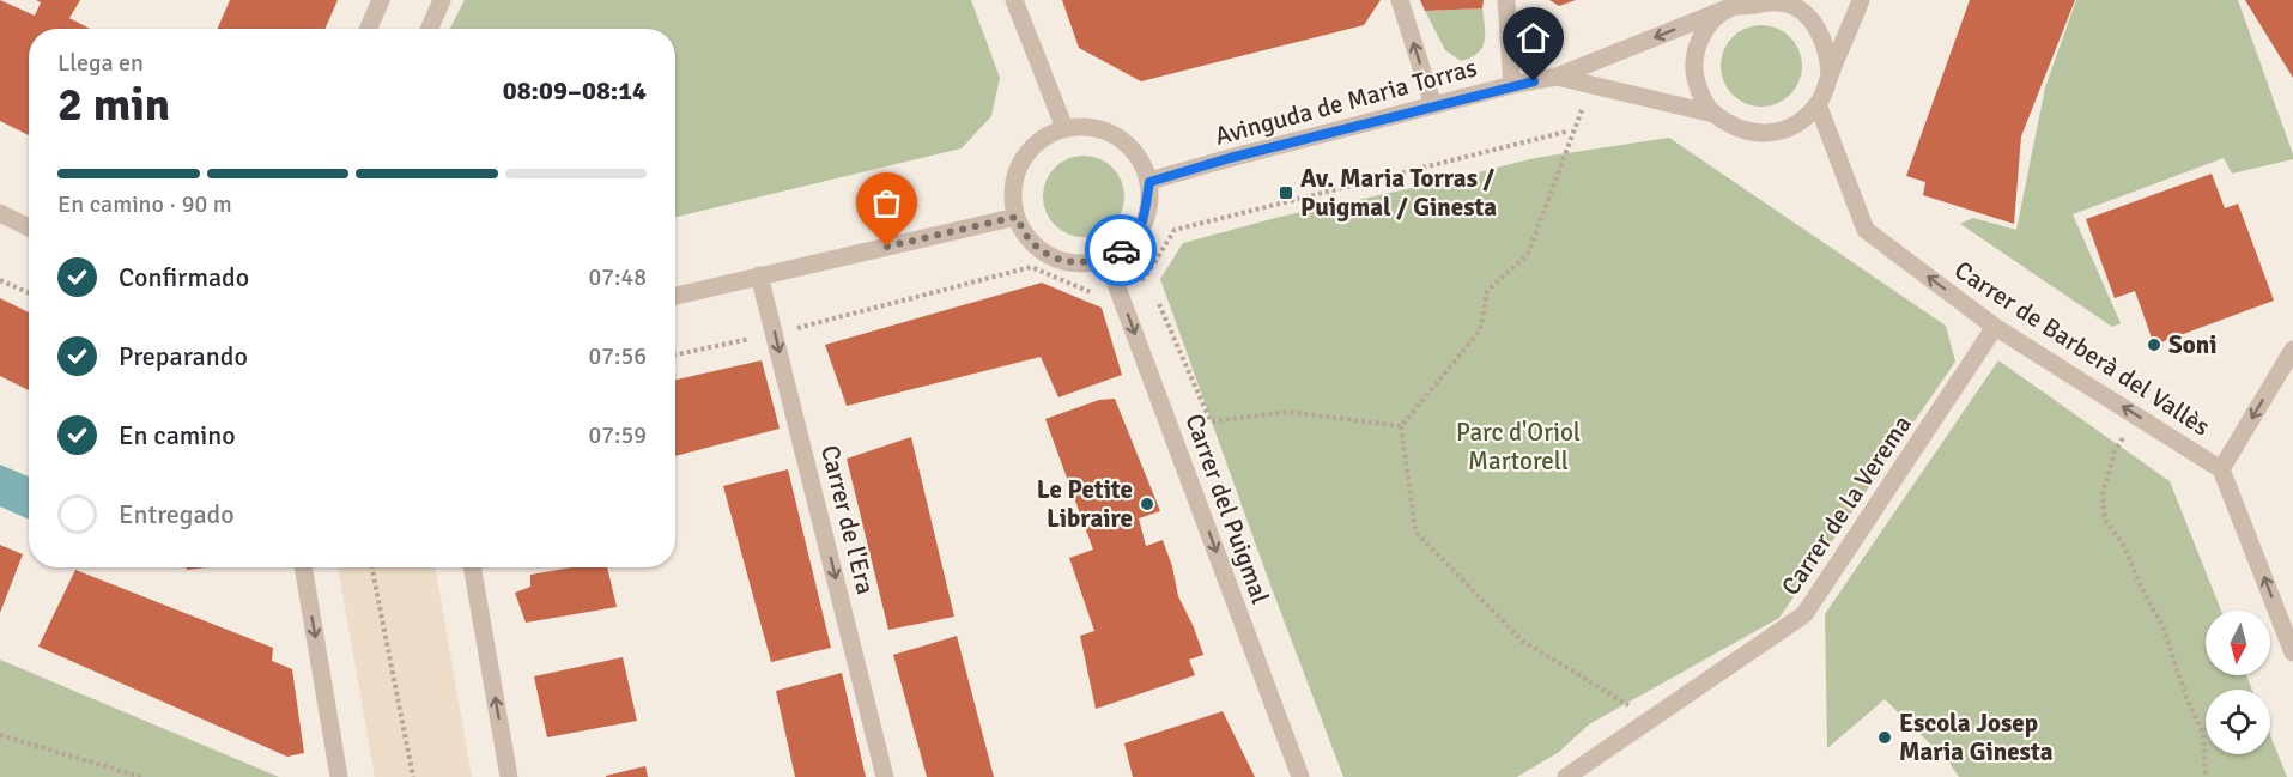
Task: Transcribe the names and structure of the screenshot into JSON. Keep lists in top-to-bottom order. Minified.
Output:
{"streets":{"street":["Avinguda de Maria Torras","Carrer de Barberà del Vallès","Carrer de la Verema","Carrer del Puigmal","Carrer de l'Era"]},"crossings":[["Avinguda de Maria Torras","Carrer de Barberà del Vallès"],["Avinguda de Maria Torras","Carrer del Puigmal"],["Carrer de Barberà del Vallès","Carrer de la Verema"]],"one_way":["Carrer de Barberà del Vallès","Carrer del Puigmal","Carrer de l'Era"],"parks":["Parc d'Oriol Martorell"],"places":{"transit":["Av. Maria Torras / Puigmal / Ginesta"],"other":["Soni","Le Petite Libraire","Escola Josep Maria Ginesta"]},"north":"bottom","page":{"heading":["2 min","Llega en","08:09–08:14"],"bar":"En camino · 90 m","list":[["Confirmado","07:48"],["Preparando","07:56"],["En camino","07:59"],"Entregado"]}}
